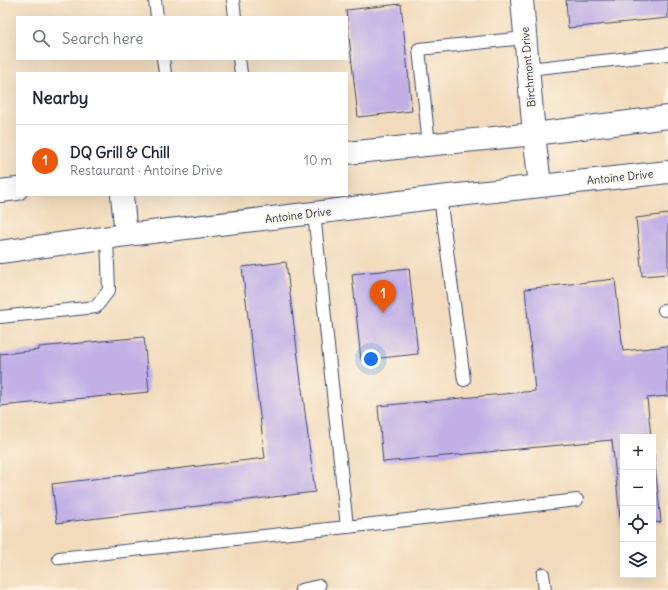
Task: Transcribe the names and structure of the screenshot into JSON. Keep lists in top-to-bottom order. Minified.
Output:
{"streets":{"main road":["Birchmont Drive","Antoine Drive"]},"crossings":[["Birchmont Drive","Antoine Drive"]],"page":{"search":"Search here","heading":"Nearby","list":[{"mark":"1","name":"DQ Grill & Chill","note":"Restaurant · Antoine Drive","value":"10 m"}],"pins":"1","map_buttons":["+","−"]}}
